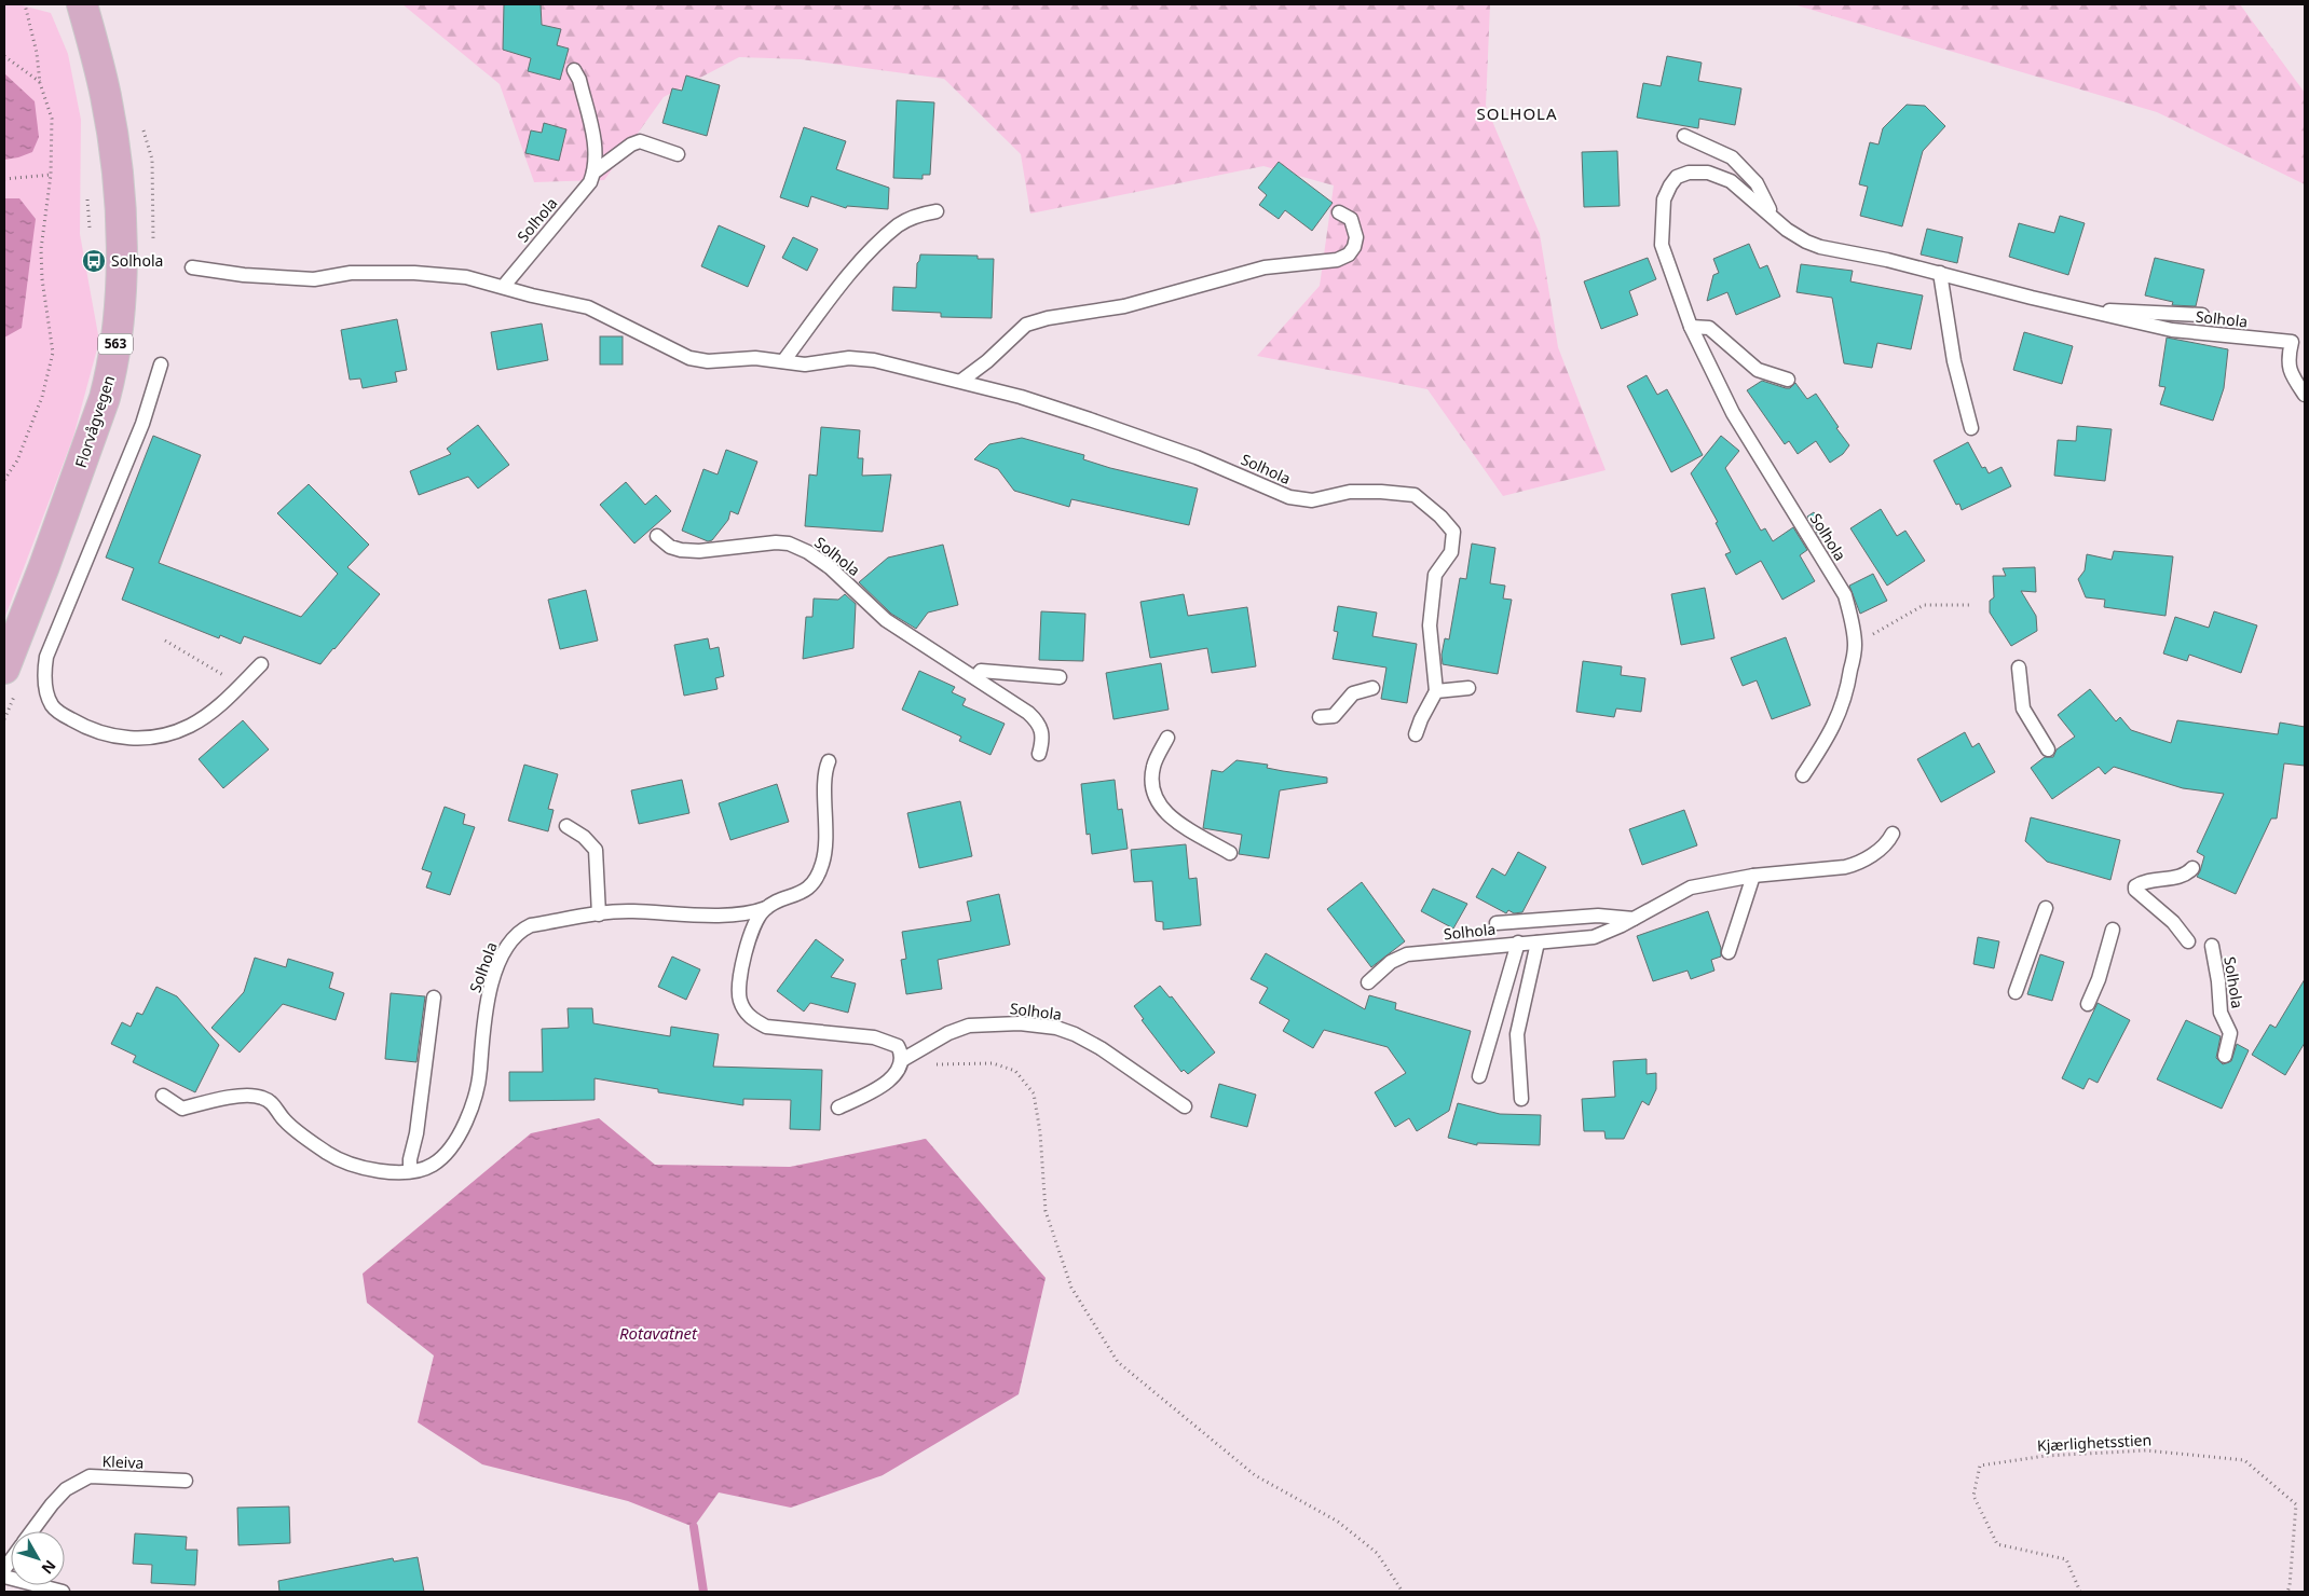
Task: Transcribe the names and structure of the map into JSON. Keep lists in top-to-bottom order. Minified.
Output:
{"streets":{"main road":["563","Florvågvegen"],"lane":["Solhola","Kleiva"],"path":["Kjærlighetsstien"]},"districts":["SOLHOLA"],"water":["Rotavatnet"],"places":{"bus stop":["Solhola"]},"north":"bottom right"}
